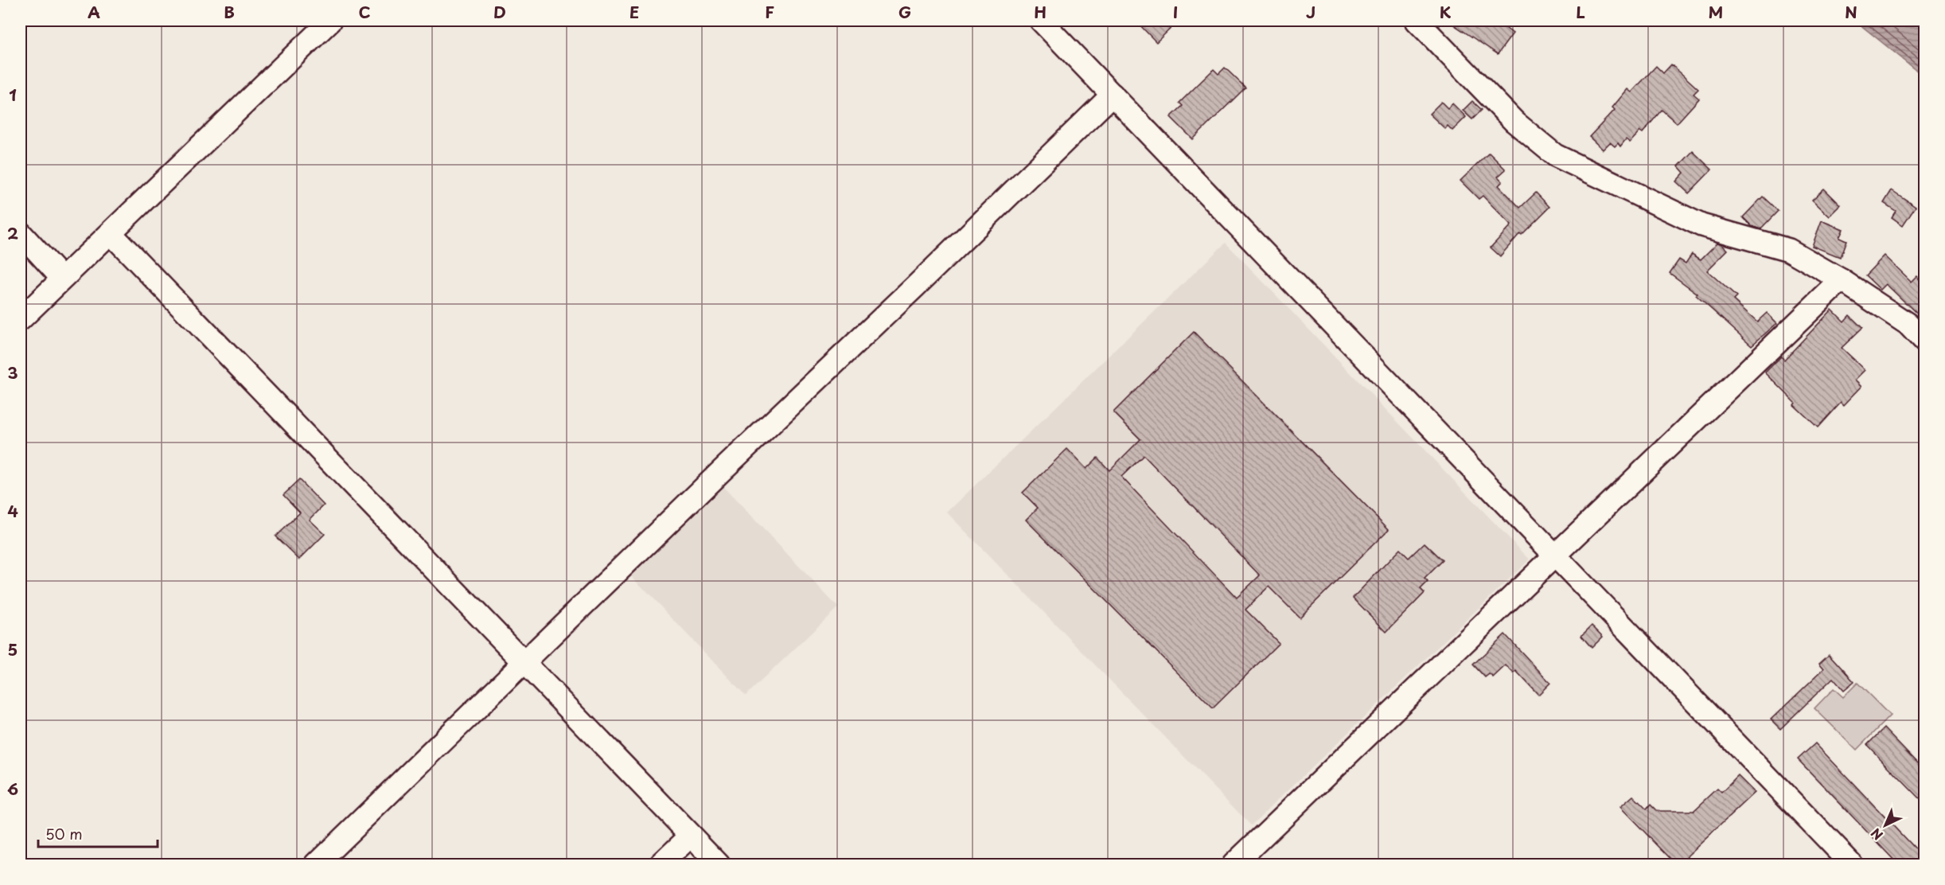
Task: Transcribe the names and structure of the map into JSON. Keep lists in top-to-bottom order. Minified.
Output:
{"scale_bar":"50 m","north":"bottom left","grid":{"columns":["A","B","C","D","E","F","G","H","I","J","K","L","M","N"],"rows":["1","2","3","4","5","6"]}}
